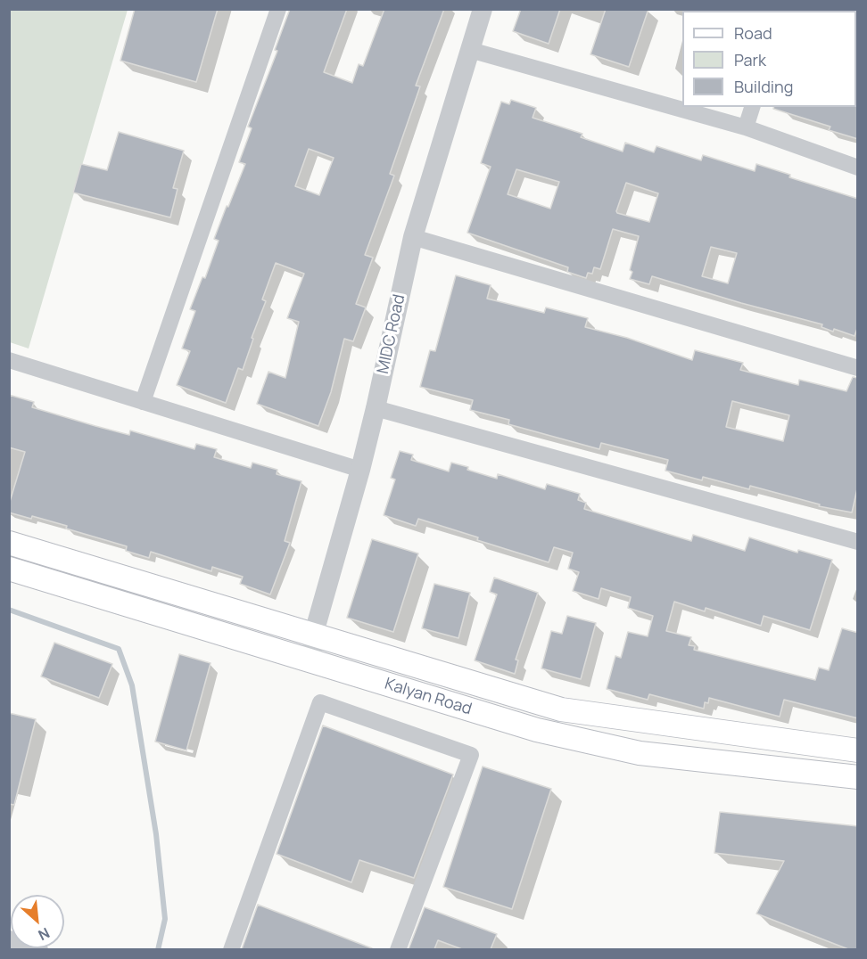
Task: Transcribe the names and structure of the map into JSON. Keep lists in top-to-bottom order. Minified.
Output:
{"streets":{"main road":["Kalyan Road"],"street":["MIDC Road"]},"crossings":[["MIDC Road","Kalyan Road"]],"legend":["Road","Park","Building"],"north":"bottom right"}
